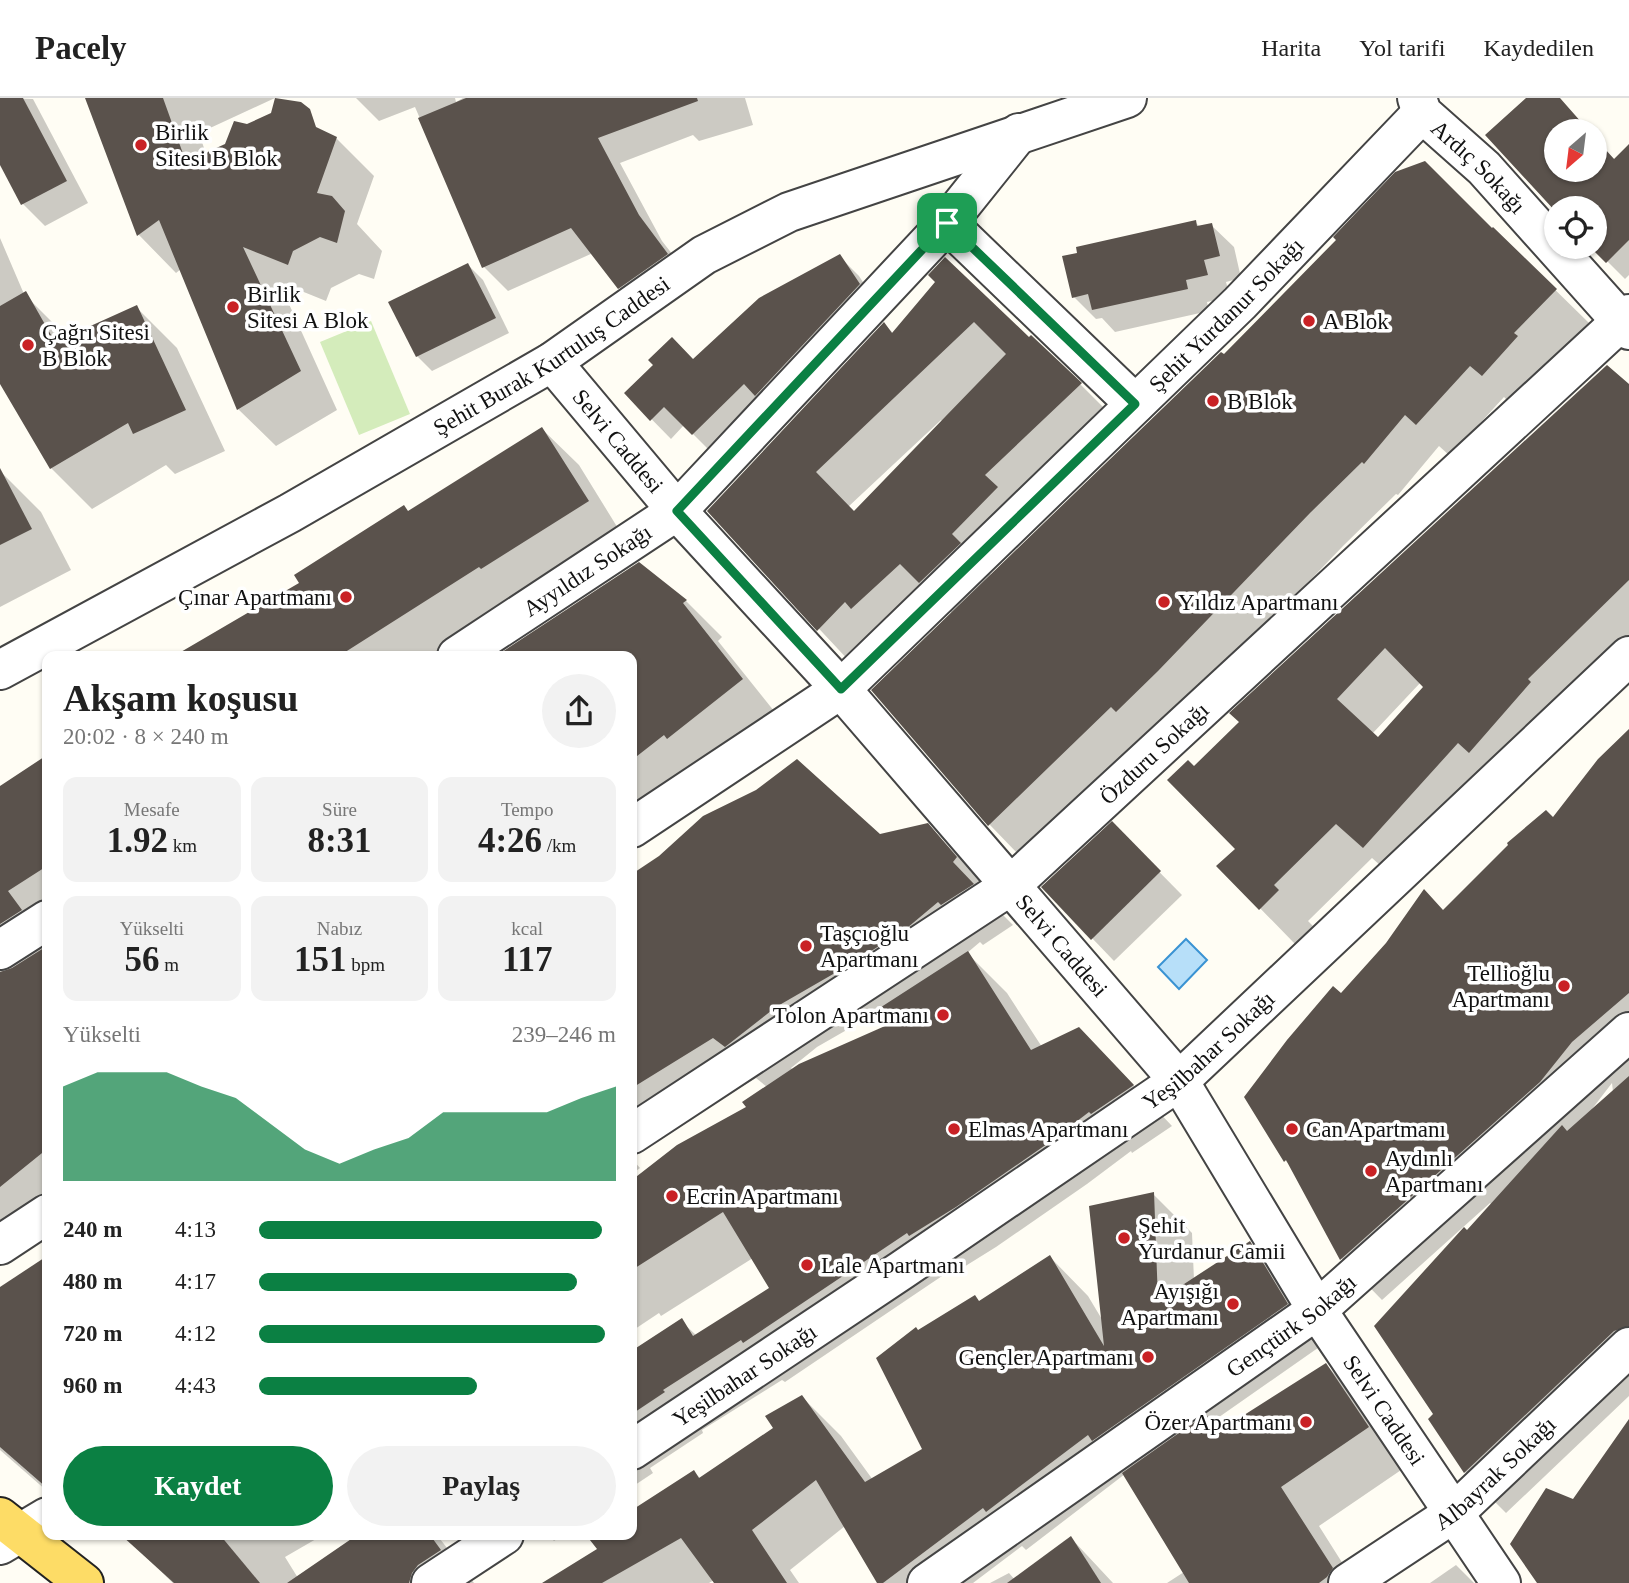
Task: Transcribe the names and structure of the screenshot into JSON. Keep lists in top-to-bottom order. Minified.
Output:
{"streets":{"street":["Ardıç Sokağı","Şehit Yurdanur Sokağı","Şehit Burak Kurtuluş Caddesi","Selvi Caddesi","Ayyıldız Sokağı","Özduru Sokağı","Yeşilbahar Sokağı","Gençtürk Sokağı","Albayrak Sokağı"]},"crossings":[["Ardıç Sokağı","Şehit Yurdanur Sokağı"],["Ardıç Sokağı","Özduru Sokağı"],["Şehit Yurdanur Sokağı","Selvi Caddesi"],["Şehit Burak Kurtuluş Caddesi","Selvi Caddesi"],["Şehit Burak Kurtuluş Caddesi","Ayyıldız Sokağı"],["Selvi Caddesi","Ayyıldız Sokağı"],["Selvi Caddesi","Özduru Sokağı"],["Selvi Caddesi","Yeşilbahar Sokağı"],["Selvi Caddesi","Gençtürk Sokağı"],["Selvi Caddesi","Albayrak Sokağı"]],"places":["Birlik Sitesi B Blok","Birlik Sitesi A Blok","A Blok","Çağrı Sitesi B Blok","B Blok","Çınar Apartmanı","Yıldız Apartmanı","Taşçıoğlu Apartmanı","Tellioğlu Apartmanı","Tolon Apartmanı","Elmas Apartmanı","Can Apartmanı","Aydınlı Apartmanı","Ecrin Apartmanı","Şehit Yurdanur Camii","Lale Apartmanı","Ayışığı Apartmanı","Gençler Apartmanı","Özer Apartmanı"],"north":"bottom left","page":{"header":"Pacely","nav":["Harita","Yol tarifi","Kaydedilen"],"heading":["Akşam koşusu","20:02 · 8 × 240 m"],"stats":[["Mesafe","1.92 km"],["Süre","8:31"],["Tempo","4:26 /km"],["Yükselti","56 m"],["Nabız","151 bpm"],["kcal","117"]],"chart":["Yükselti","239–246 m"],"list":[{"name":"240 m","note":"4:13"},{"name":"480 m","note":"4:17"},{"name":"720 m","note":"4:12"},{"name":"960 m","note":"4:43"}],"buttons":["Kaydet","Paylaş"]}}
